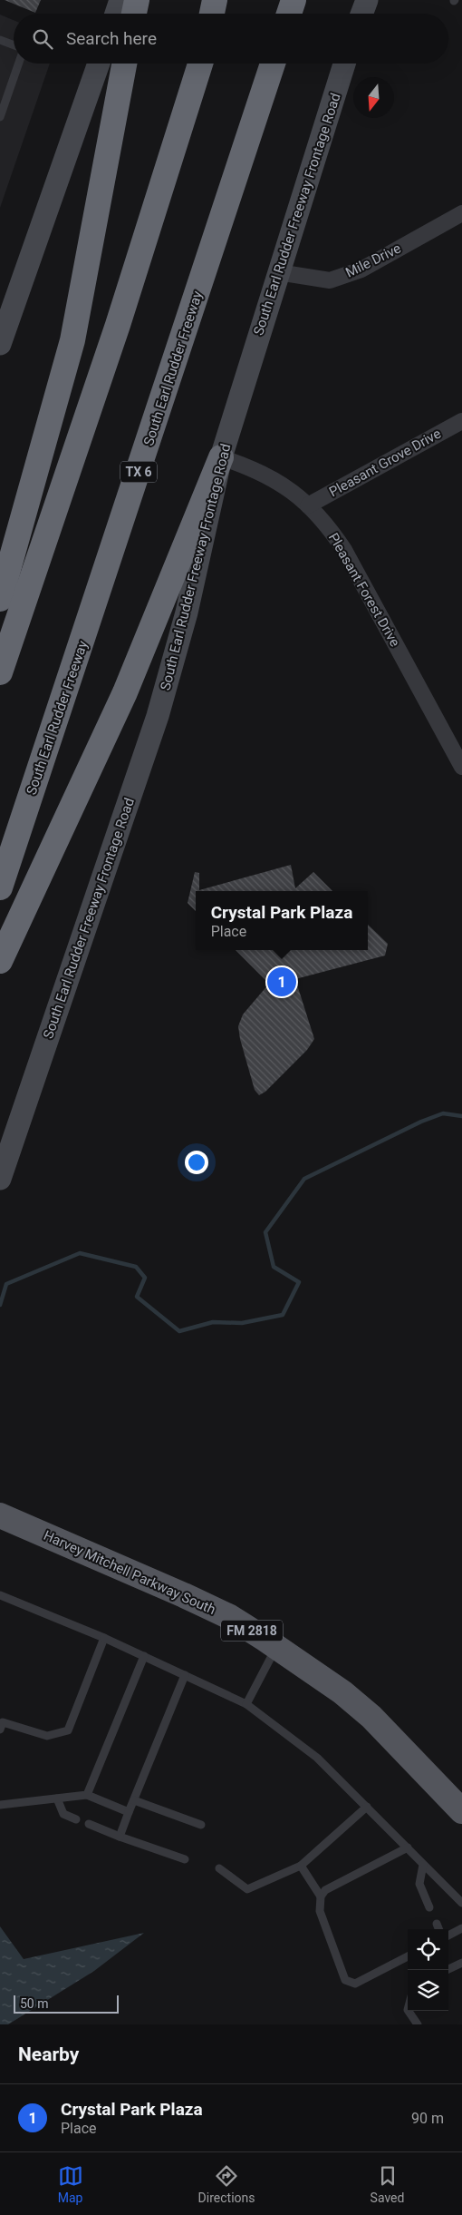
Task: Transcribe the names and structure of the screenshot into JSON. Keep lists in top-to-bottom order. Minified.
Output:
{"streets":{"highway":["South Earl Rudder Freeway","TX 6"],"main road":["South Earl Rudder Freeway Frontage Road","Harvey Mitchell Parkway South","FM 2818"],"street":["Mile Drive","Pleasant Grove Drive","Pleasant Forest Drive"]},"crossings":[["South Earl Rudder Freeway Frontage Road","Mile Drive"],["South Earl Rudder Freeway Frontage Road","Pleasant Forest Drive"],["Pleasant Grove Drive","Pleasant Forest Drive"]],"scale_bar":"50 m","north":"bottom","page":{"search":"Search here","popup":["Crystal Park Plaza","Place"],"pins":"1","scale":"50 m","heading":"Nearby","list":[{"mark":"1","name":"Crystal Park Plaza","note":"Place","value":"90 m"}],"nav":["Map","Directions","Saved"]}}
